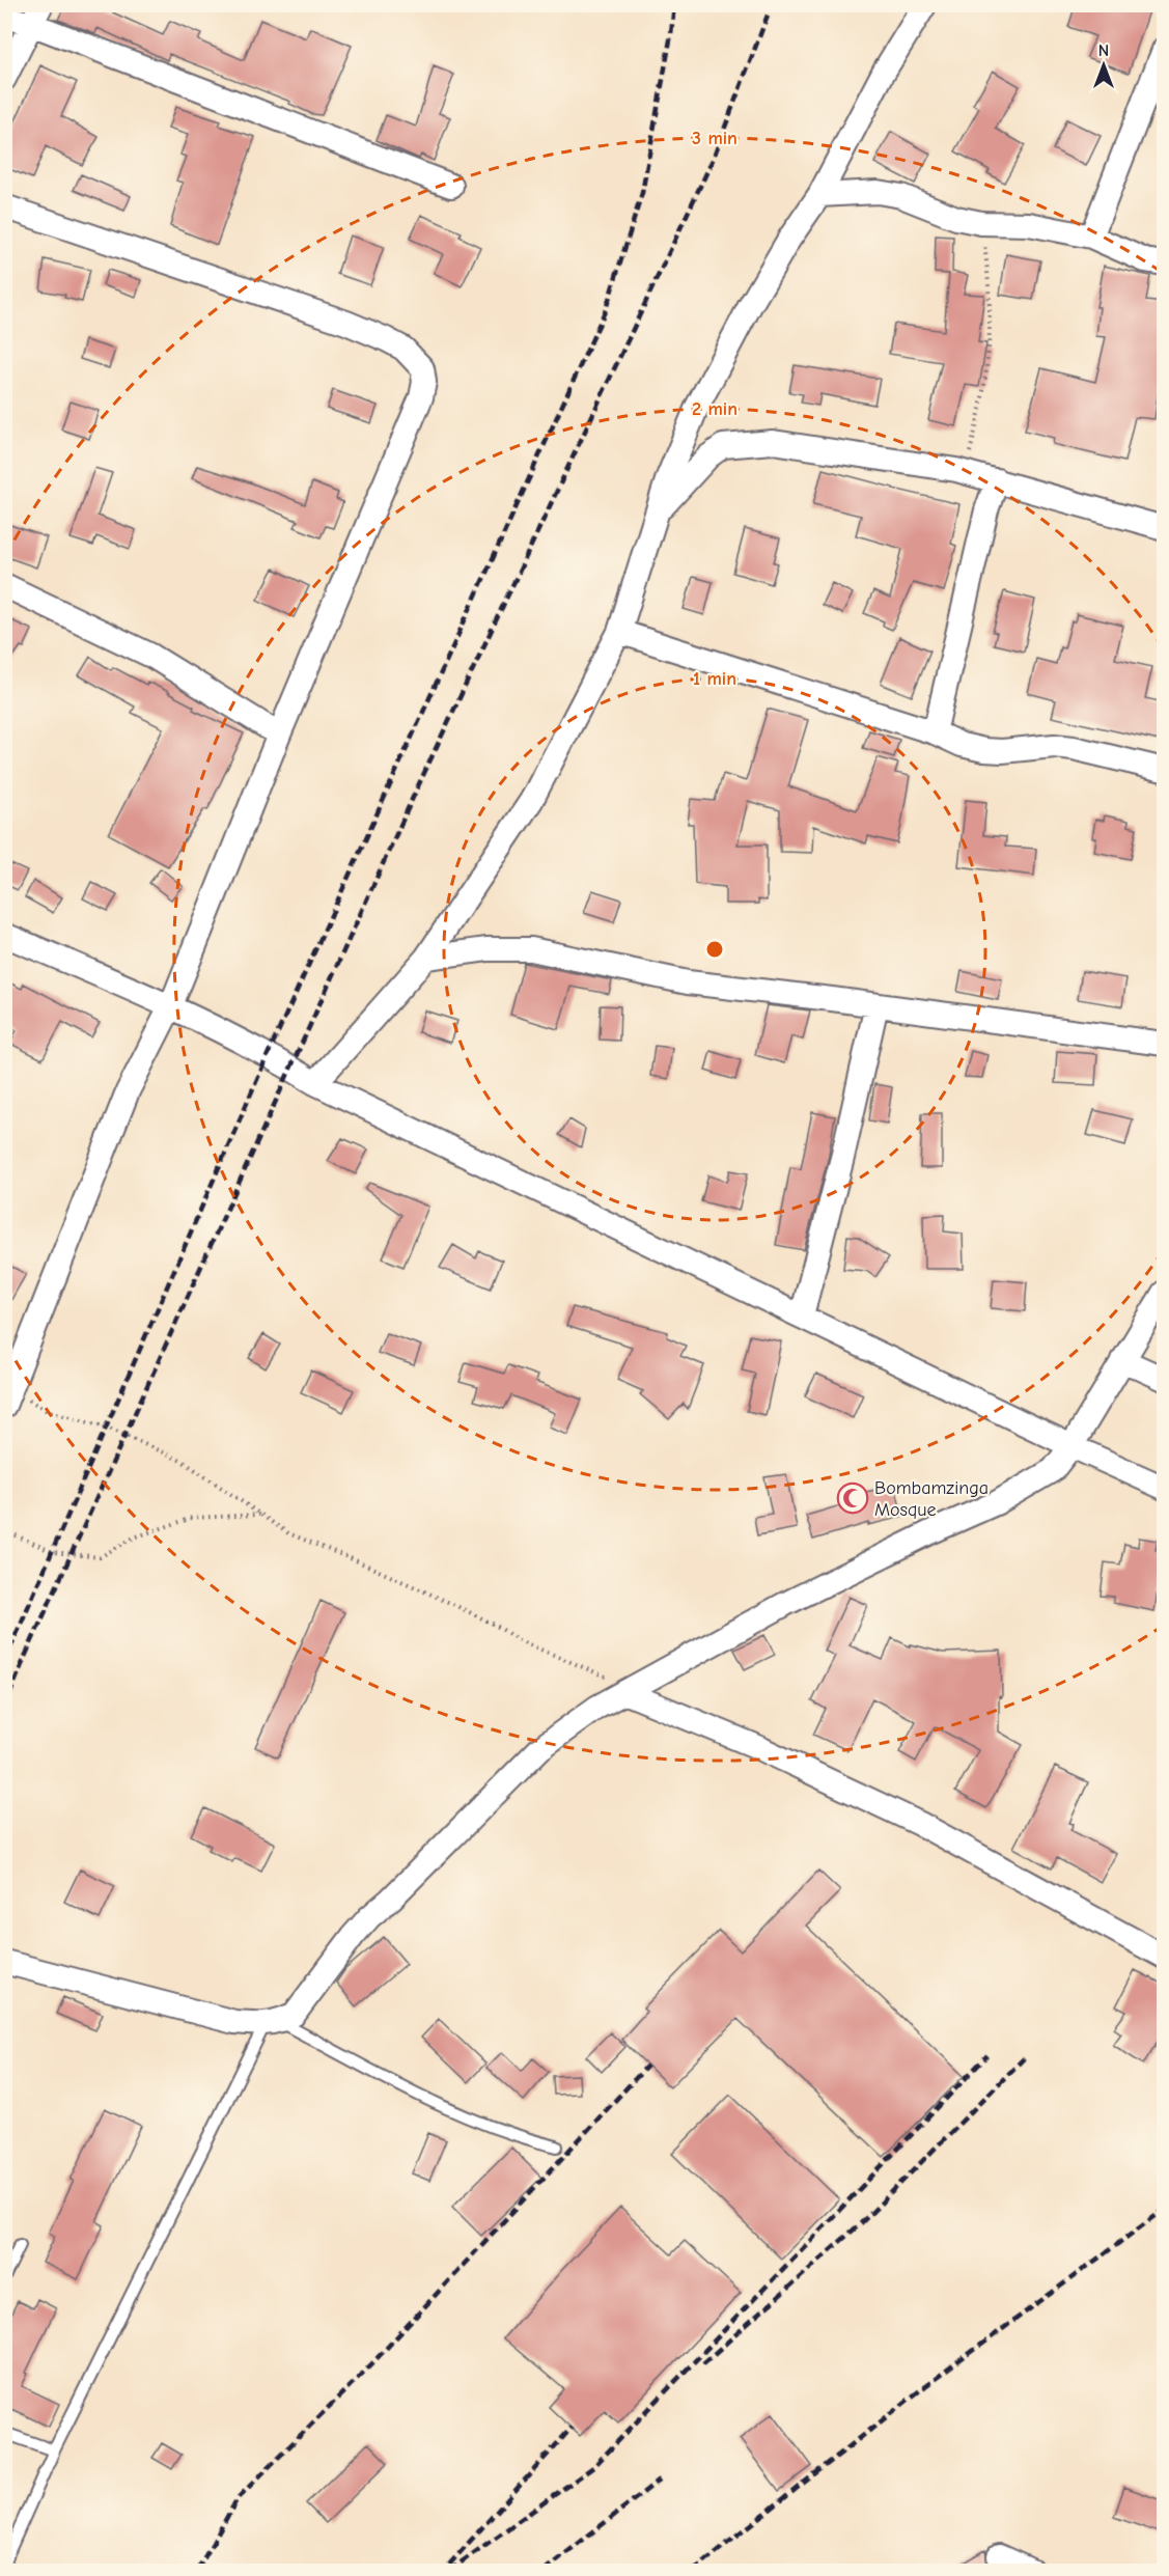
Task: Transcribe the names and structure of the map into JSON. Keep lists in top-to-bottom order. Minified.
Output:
{"places":{"mosque":["Bombamzinga Mosque"]},"north":"top","rings":["3 min","2 min","1 min"]}
